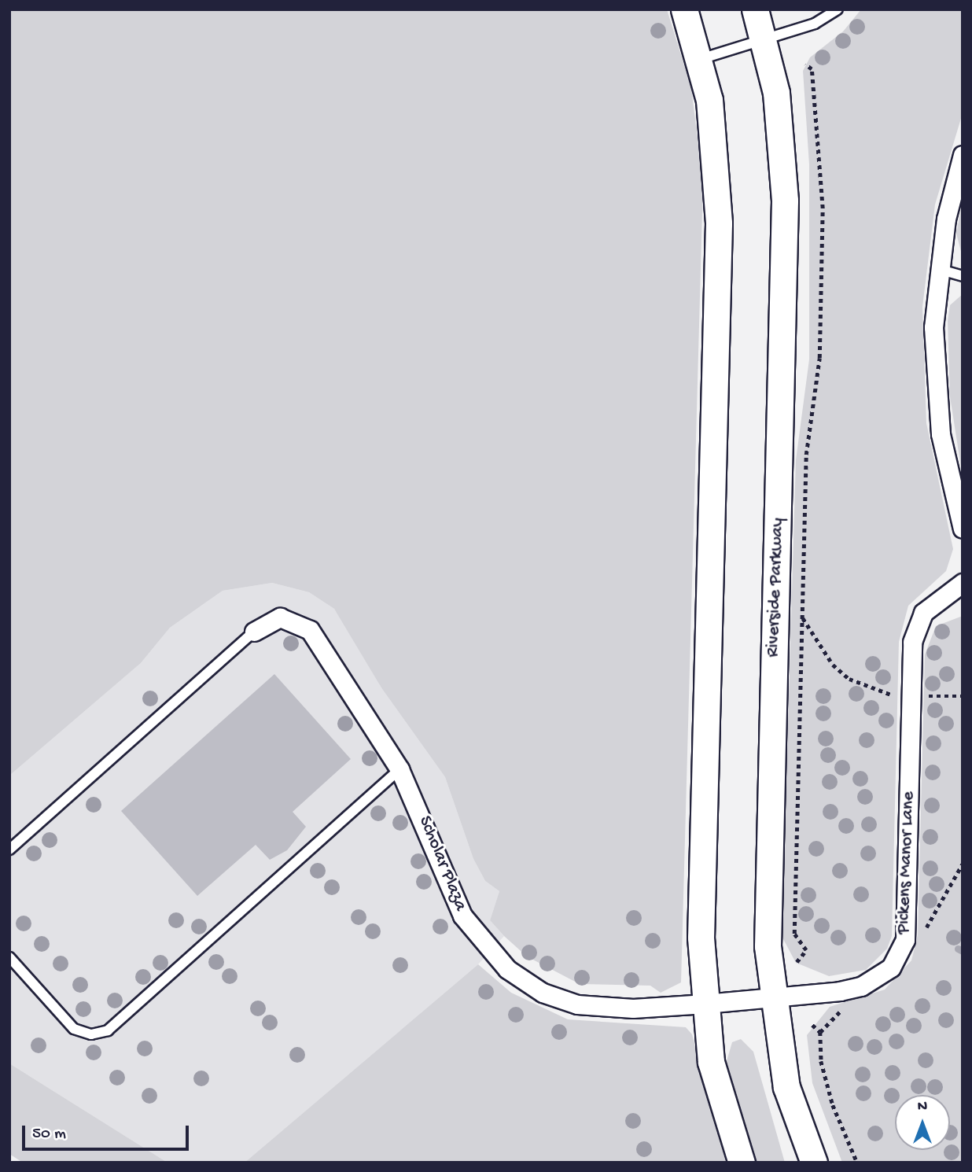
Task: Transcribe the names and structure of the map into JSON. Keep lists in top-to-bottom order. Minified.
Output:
{"streets":{"main road":["Riverside Parkway"],"street":["Pickens Manor Lane","Scholar Plaza"]},"crossings":[["Riverside Parkway","Pickens Manor Lane"],["Pickens Manor Lane","Scholar Plaza"]],"scale_bar":"50 m","north":"top"}
